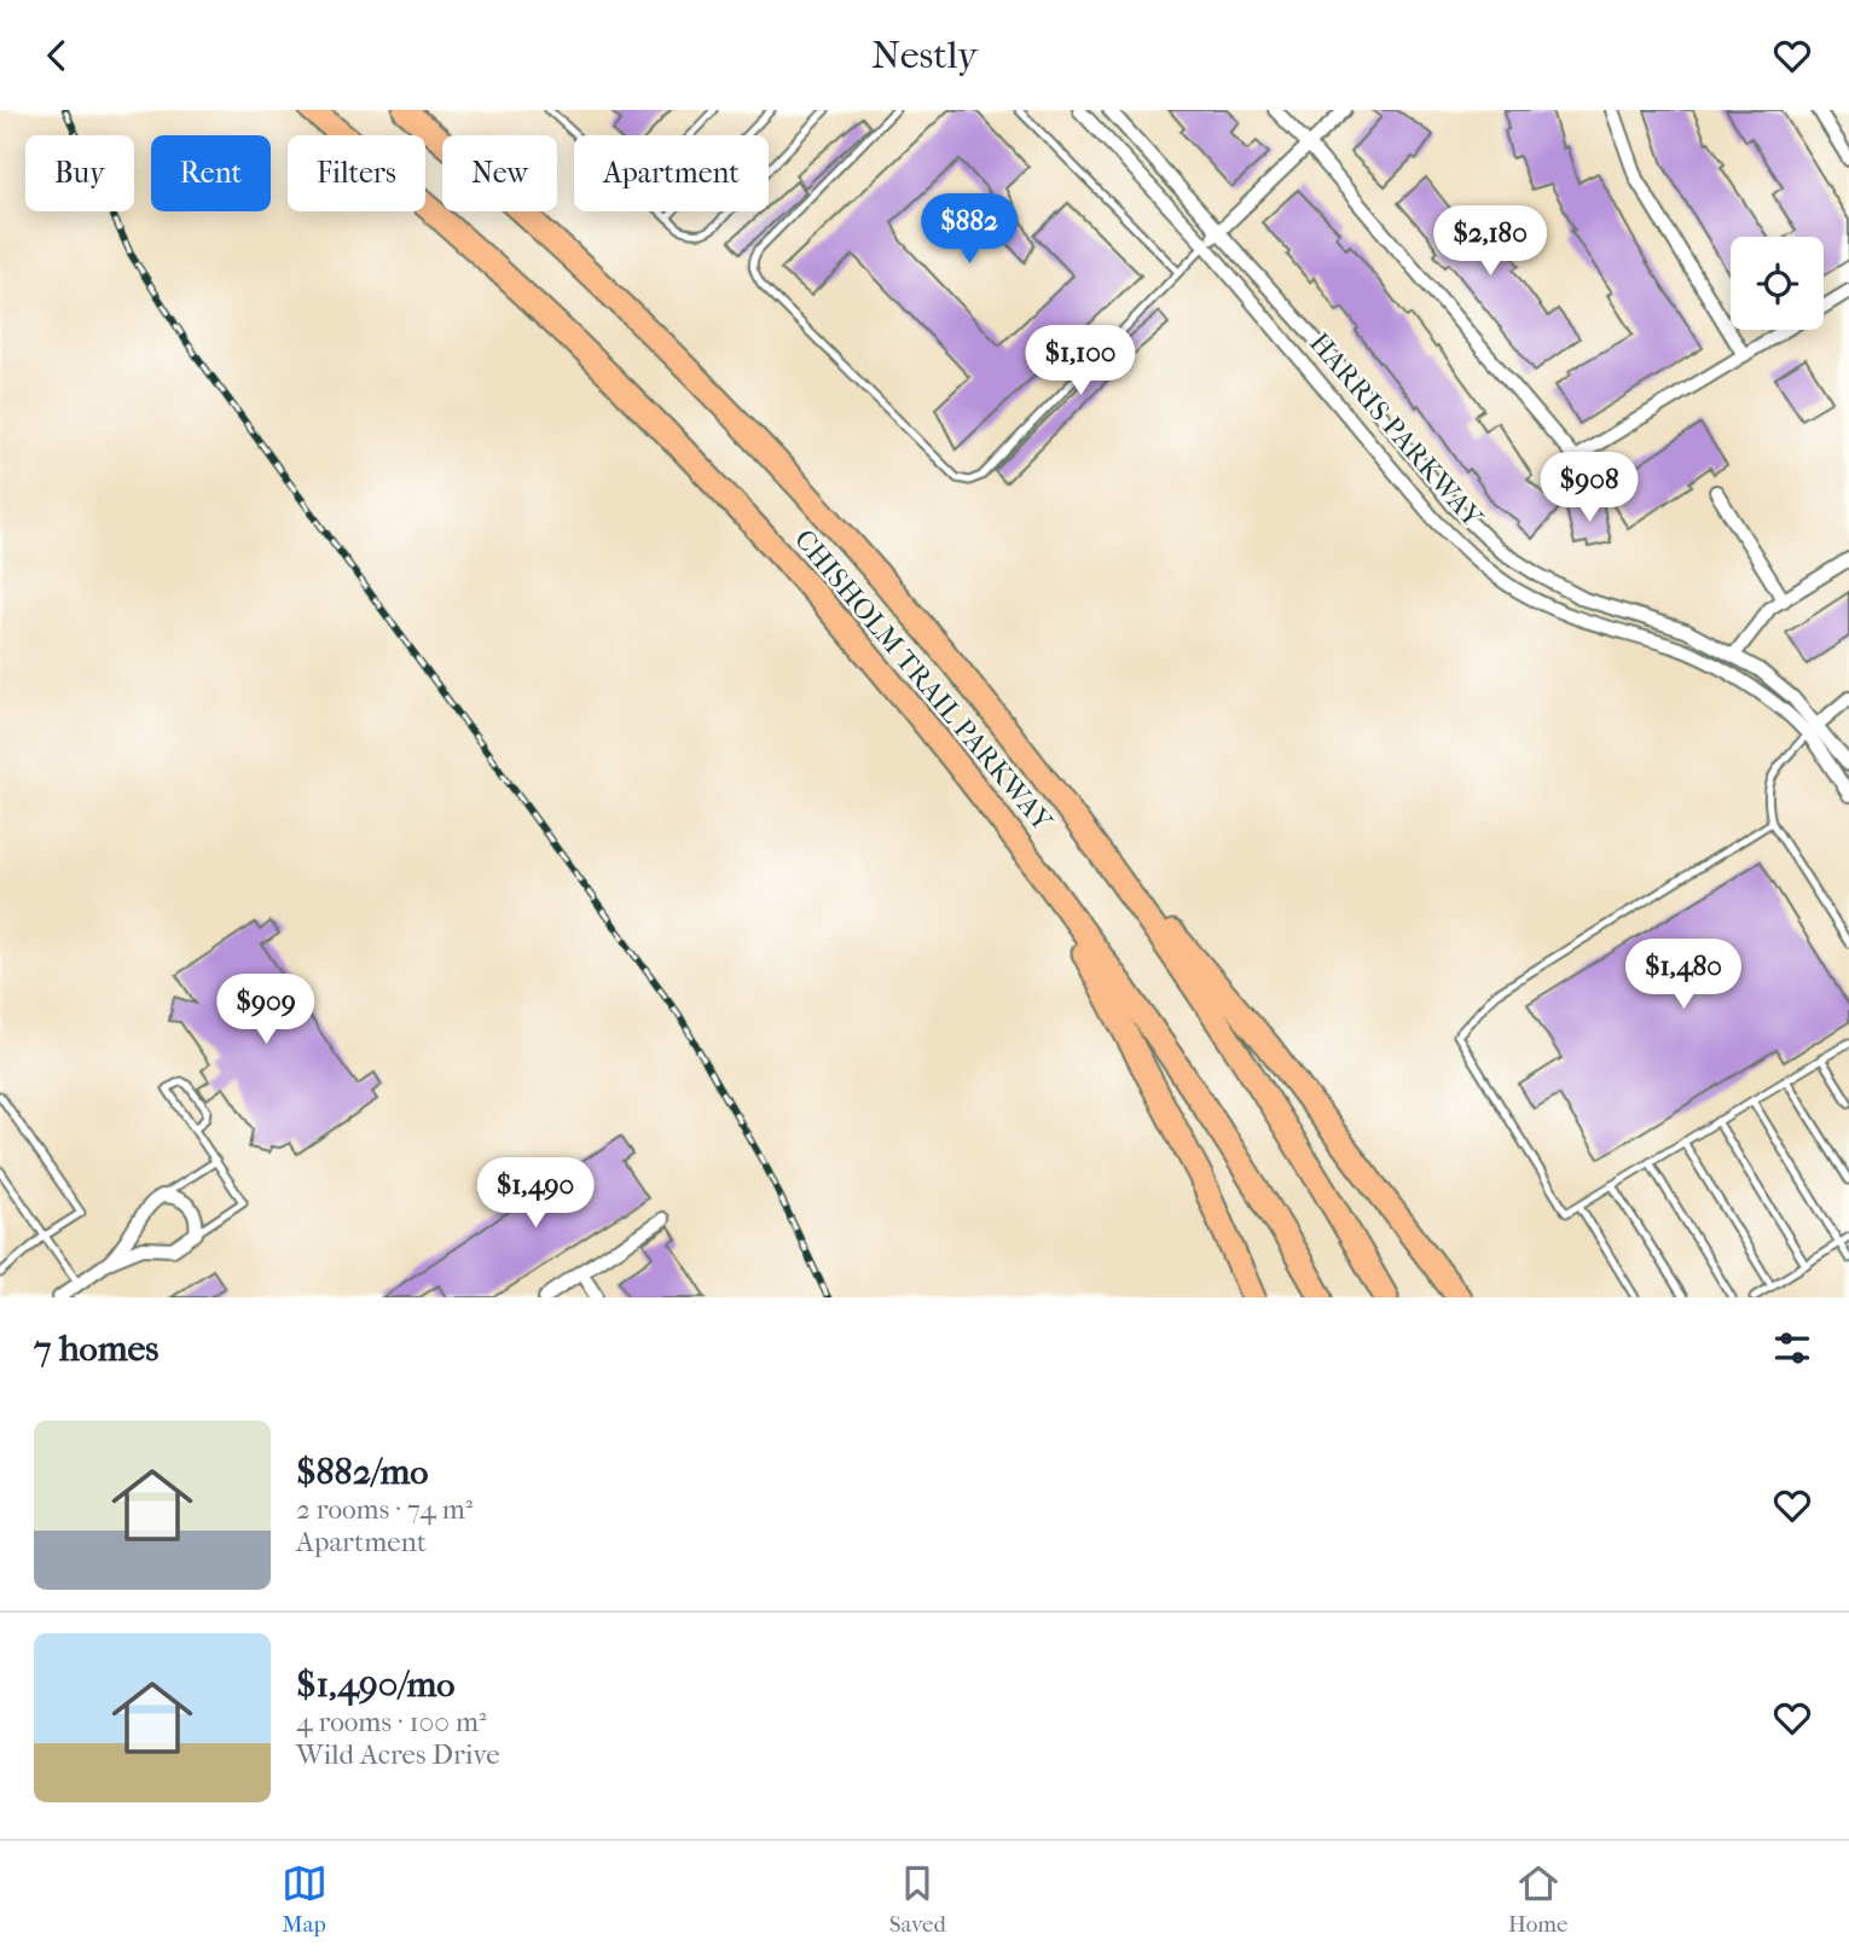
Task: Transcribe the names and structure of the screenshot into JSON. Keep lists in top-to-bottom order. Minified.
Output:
{"streets":{"highway":["CHISHOLM TRAIL PARKWAY"],"street":["HARRIS PARKWAY"]},"page":{"header":"Nestly","chip":["Buy","Rent","Filters","New","Apartment"],"price":["$882","$2,180","$1,100","$908","$1,480","$909","$1,490"],"heading":"7 homes","list":[{"name":"$882/mo","note":"2 rooms · 74 m² · Apartment"},{"name":"$1,490/mo","note":"4 rooms · 100 m² · Wild Acres Drive"}],"tabs":["Map","Saved","Home"]}}
